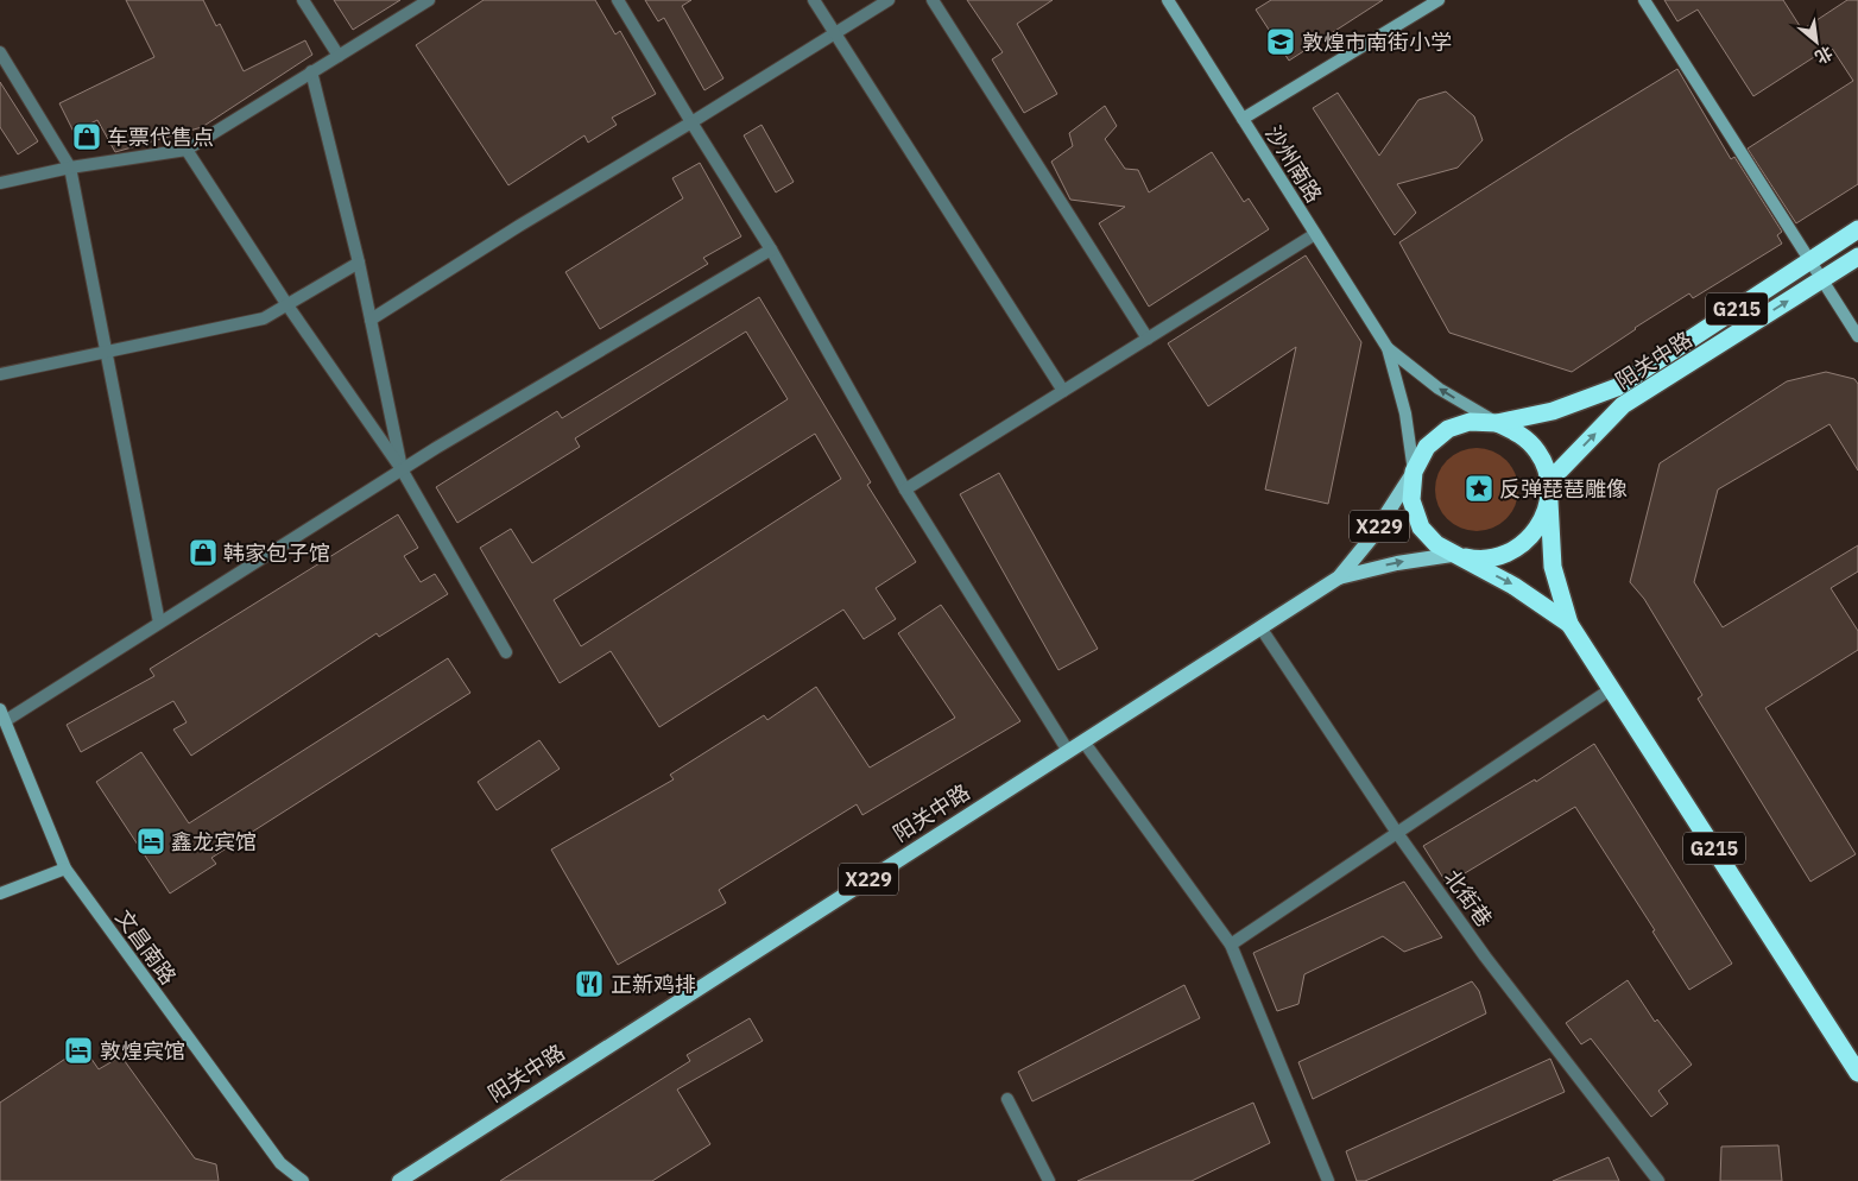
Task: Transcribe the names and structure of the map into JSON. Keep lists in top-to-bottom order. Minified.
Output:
{"streets":{"highway":["G215","阳关中路"],"main road":["X229"],"street":["沙州南路","北街巷","文昌南路"]},"crossings":[["G215","阳关中路"],["G215","X229"],["阳关中路","X229"],["阳关中路","北街巷"]],"places":{"school or university":["敦煌市南街小学"],"shop":["车票代售点","韩家包子馆"],"place":["反弹琵琶雕像"],"hotel":["鑫龙宾馆","敦煌宾馆"],"restaurant":["正新鸡排"]},"north":"bottom right"}
